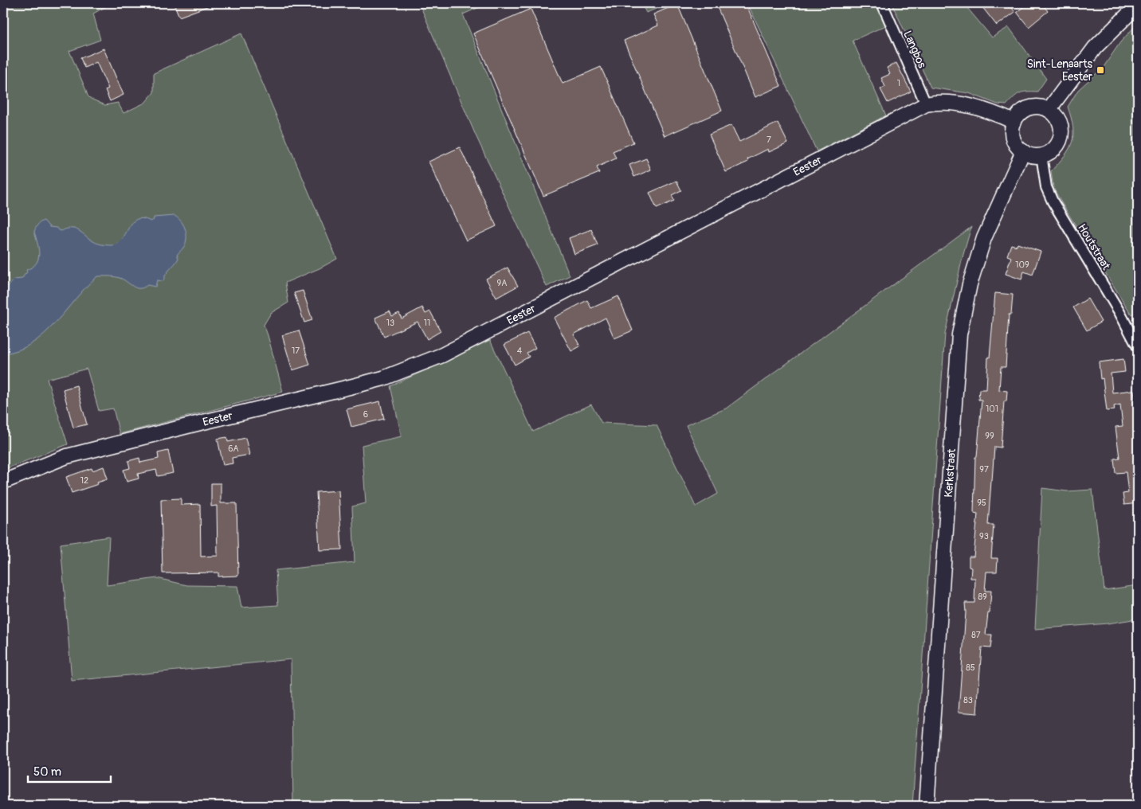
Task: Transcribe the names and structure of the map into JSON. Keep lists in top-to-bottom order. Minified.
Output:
{"streets":{"main road":["Eester","Kerkstraat"],"street":["Langbos","Houtstraat"]},"crossings":[["Langbos","Eester"],["Eester","Houtstraat"],["Eester","Kerkstraat"],["Houtstraat","Kerkstraat"]],"places":{"transit":["Sint-Lenaarts Eester"]},"house_numbers":["1","7","109","9A","13","11","17","4","101","6","99","6A","97","12","95","93","89","87","85","83"],"scale_bar":"50 m"}
